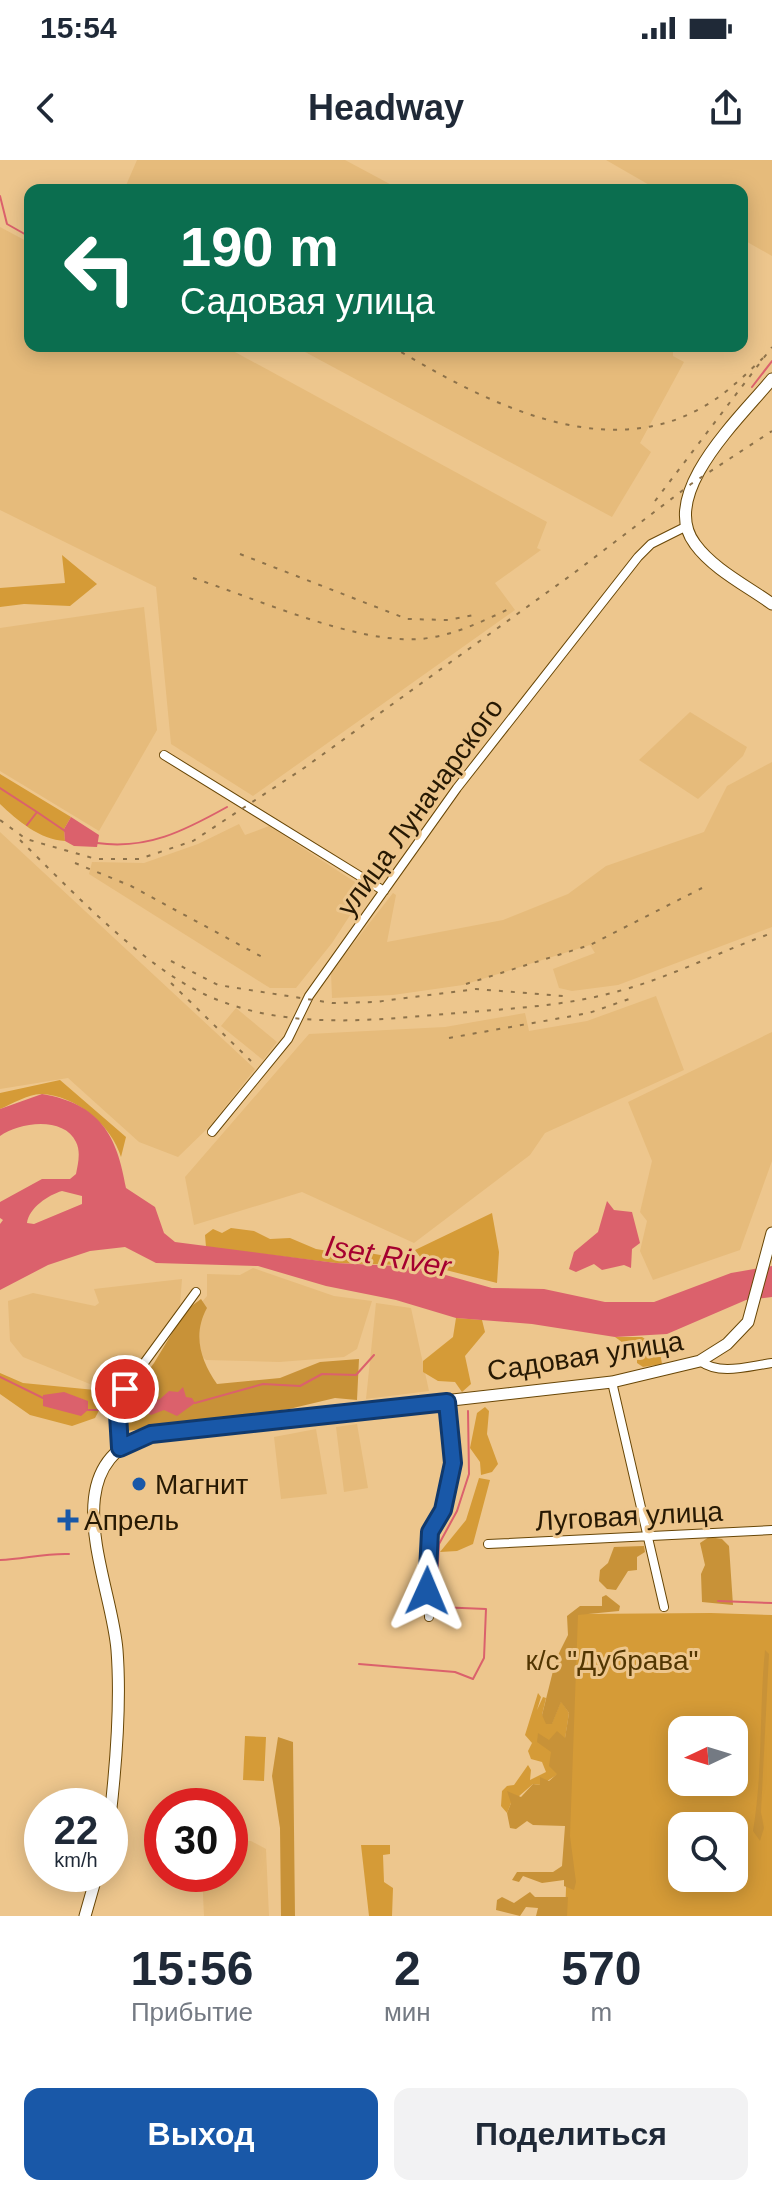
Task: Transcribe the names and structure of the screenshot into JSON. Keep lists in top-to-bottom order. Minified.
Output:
{"streets":{"main road":["Садовая улица"],"street":["улица Луначарского","Луговая улица"]},"water":["Iset River"],"parks":["к/с \"Дубрава\""],"places":{"other":["Магнит"],"health":["Апрель"]},"north":"left","page":{"status":"15:54","header":"Headway","turn":["190 m","Садовая улица"],"speed":"22 km/h","limit":"30","eta":["15:56","Прибытие","2","мин","570","m"],"buttons":["Выход","Поделиться"]}}
